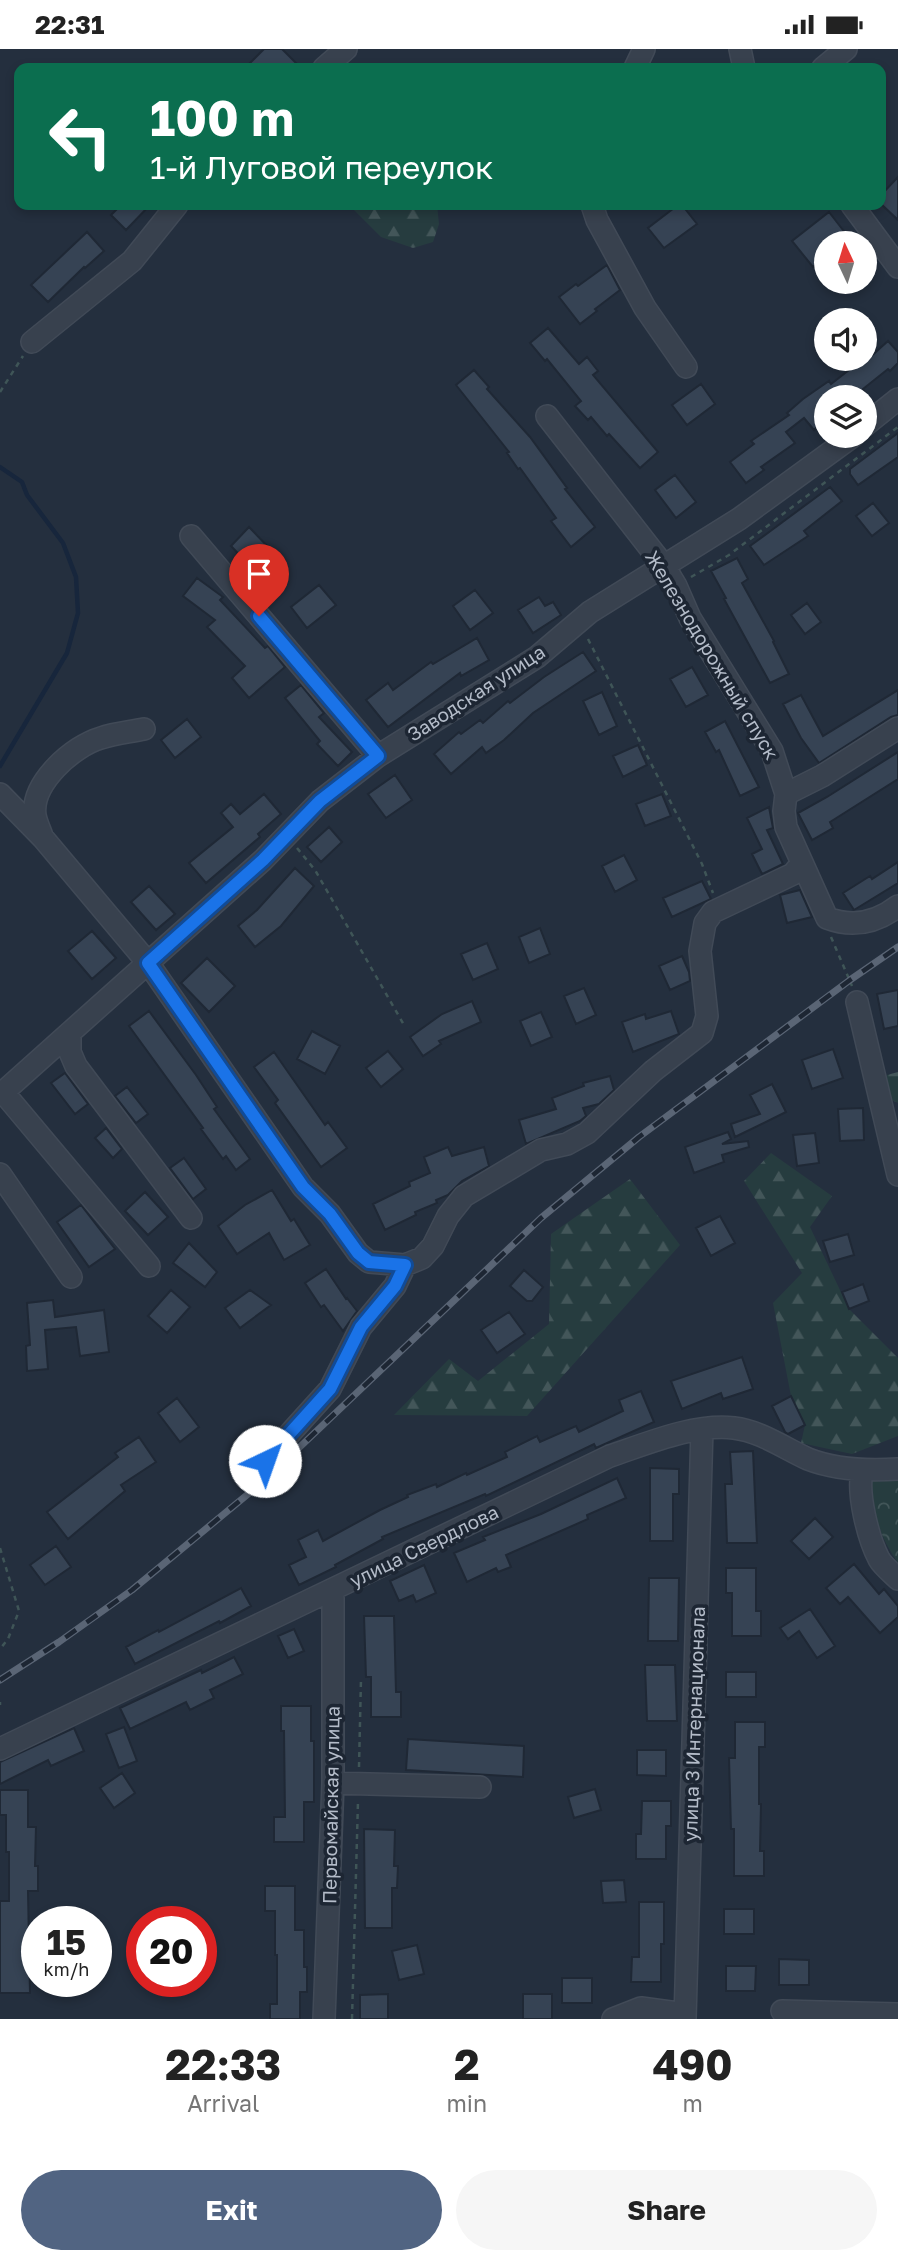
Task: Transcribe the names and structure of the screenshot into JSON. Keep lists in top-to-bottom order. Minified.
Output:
{"streets":{"street":["Железнодорожный спуск","Заводская улица","улица Свердлова","улица 3 Интернационала","Первомайская улица"]},"crossings":[["Железнодорожный спуск","Заводская улица"],["улица Свердлова","улица 3 Интернационала"],["улица Свердлова","Первомайская улица"]],"north":"top","page":{"status":"22:31","turn":["100 m","1-й Луговой переулок"],"speed":"15 km/h","limit":"20","eta":["22:33","Arrival","2","min","490","m"],"buttons":["Exit","Share"]}}
